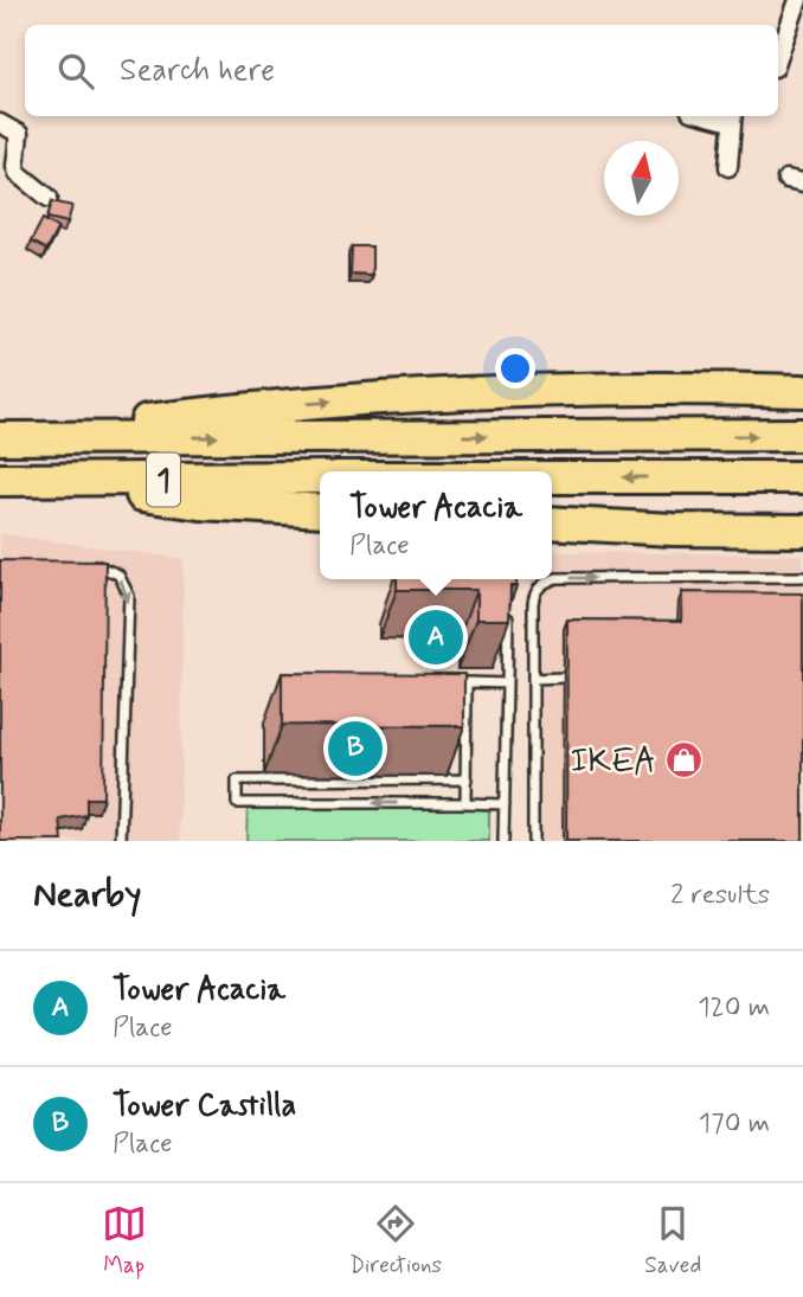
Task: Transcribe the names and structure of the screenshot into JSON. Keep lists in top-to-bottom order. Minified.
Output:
{"streets":{"highway":["1"]},"places":{"shop":["IKEA"]},"north":"top","page":{"search":"Search here","popup":["Tower Acacia","Place"],"pins":["A","B"],"heading":["Nearby","2 results"],"list":[{"mark":"A","name":"Tower Acacia","note":"Place","value":"120 m"},{"mark":"B","name":"Tower Castilla","note":"Place","value":"170 m"}],"nav":["Map","Directions","Saved"]}}
